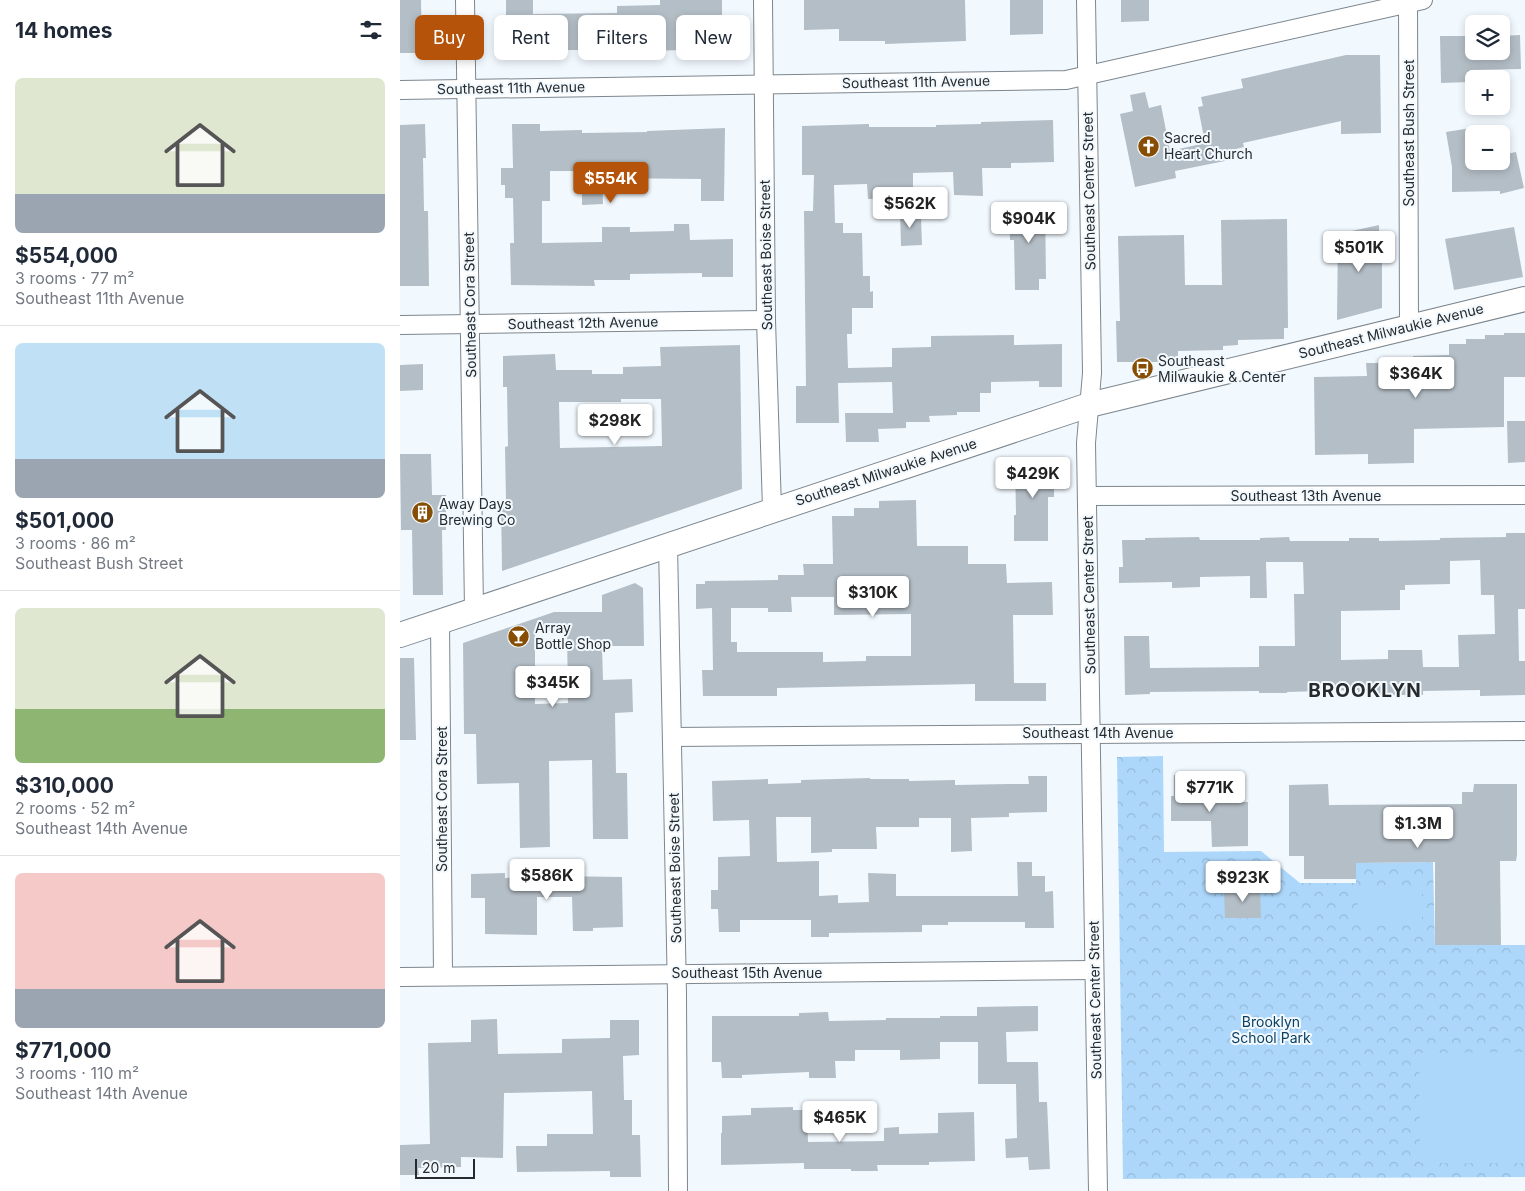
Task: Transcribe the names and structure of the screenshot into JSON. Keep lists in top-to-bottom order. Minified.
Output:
{"streets":{"main road":["Southeast Milwaukie Avenue"],"street":["Southeast 11th Avenue","Southeast Bush Street","Southeast Center Street","Southeast Boise Street","Southeast Cora Street","Southeast 12th Avenue","Southeast 13th Avenue","Southeast 14th Avenue","Southeast 15th Avenue"]},"crossings":[["Southeast 11th Avenue","Southeast Bush Street"],["Southeast 11th Avenue","Southeast Center Street"],["Southeast 11th Avenue","Southeast Boise Street"],["Southeast 11th Avenue","Southeast Cora Street"],["Southeast Bush Street","Southeast Milwaukie Avenue"],["Southeast Center Street","Southeast Milwaukie Avenue"],["Southeast Center Street","Southeast 13th Avenue"],["Southeast Center Street","Southeast 14th Avenue"],["Southeast Center Street","Southeast 15th Avenue"],["Southeast Boise Street","Southeast 12th Avenue"],["Southeast Boise Street","Southeast Milwaukie Avenue"],["Southeast Boise Street","Southeast 14th Avenue"],["Southeast Boise Street","Southeast 15th Avenue"],["Southeast Cora Street","Southeast 12th Avenue"],["Southeast Cora Street","Southeast Milwaukie Avenue"],["Southeast Cora Street","Southeast 15th Avenue"]],"districts":["BROOKLYN"],"parks":["Brooklyn School Park"],"places":{"church":["Sacred Heart Church"],"bus stop":["Southeast Milwaukie & Center"],"building":["Away Days Brewing Co"],"bar":["Array Bottle Shop"]},"scale_bar":"20 m","page":{"heading":"14 homes","map_buttons":["+","−"],"chip":["Buy","Rent","Filters","New"],"list":[{"name":"$554,000","note":"3 rooms · 77 m² · Southeast 11th Avenue"},{"name":"$501,000","note":"3 rooms · 86 m² · Southeast Bush Street"},{"name":"$310,000","note":"2 rooms · 52 m² · Southeast 14th Avenue"},{"name":"$771,000","note":"3 rooms · 110 m² · Southeast 14th Avenue"}],"price":["$554K","$562K","$904K","$501K","$364K","$298K","$429K","$310K","$345K","$771K","$1.3M","$586K","$923K","$465K"],"scale":"20 m"}}
